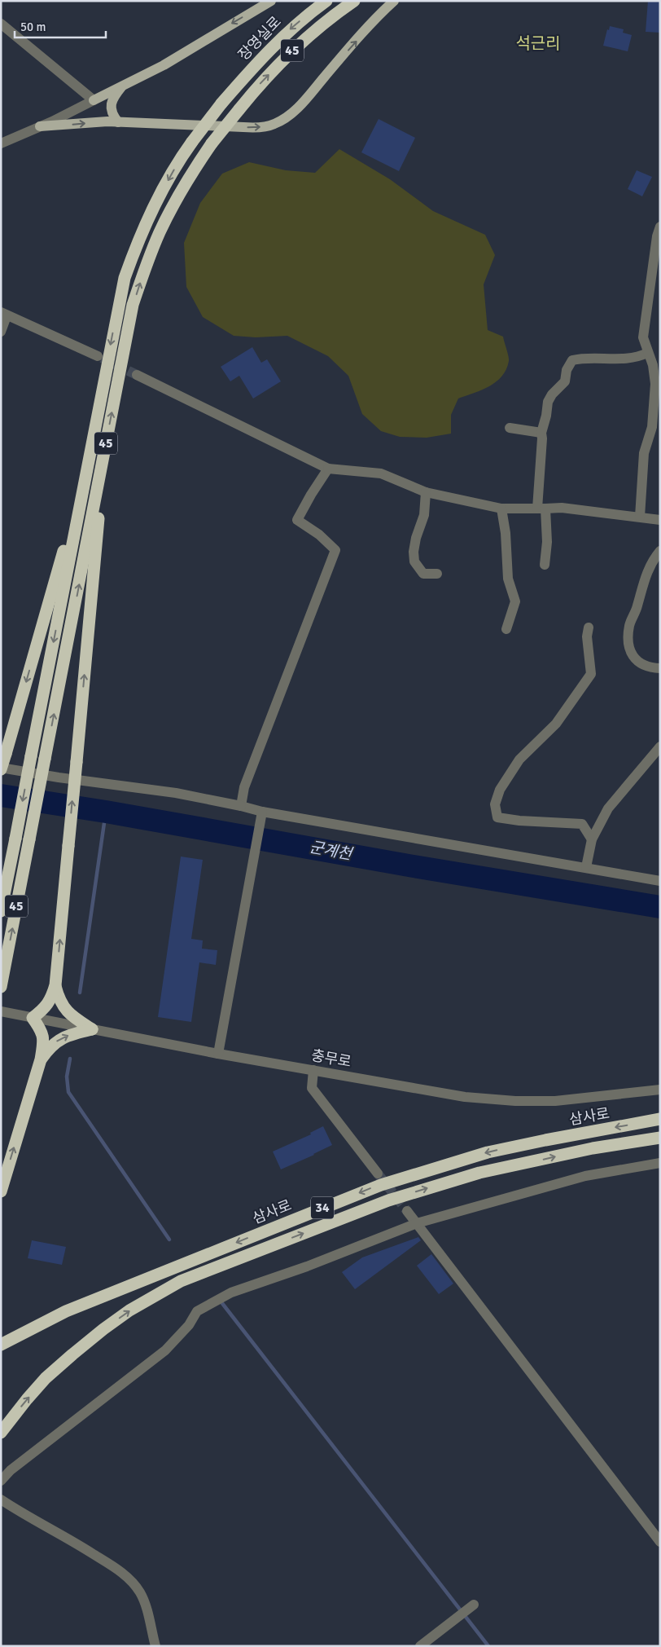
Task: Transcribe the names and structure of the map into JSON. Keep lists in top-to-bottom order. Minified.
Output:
{"streets":{"highway":["장영실로","45","삼사로","34"],"street":["충무로"]},"crossings":[["장영실로","45"]],"districts":["석근리"],"water":["군계천"],"scale_bar":"50 m"}
